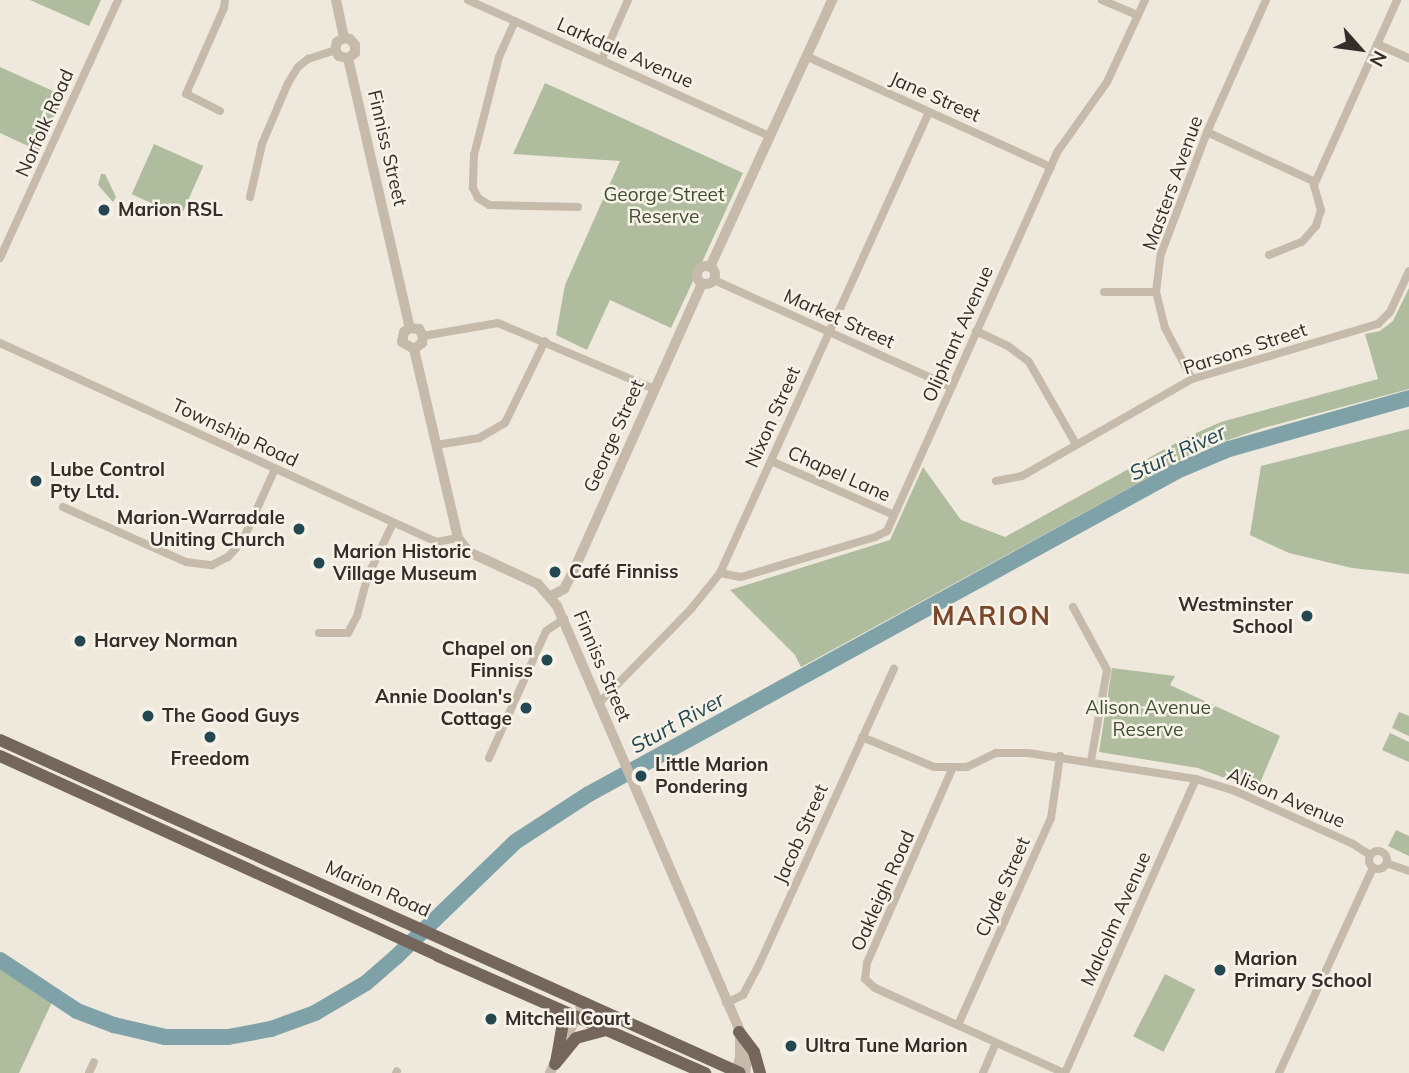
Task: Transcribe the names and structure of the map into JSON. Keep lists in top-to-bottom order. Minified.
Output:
{"streets":{"main road":["Marion Road"],"street":["Larkdale Avenue","Jane Street","Norfolk Road","Finniss Street","Masters Avenue","Market Street","Oliphant Avenue","Parsons Street","Nixon Street","Township Road","George Street","Chapel Lane","Alison Avenue","Jacob Street","Clyde Street","Oakleigh Road","Malcolm Avenue"]},"crossings":[["Jane Street","Oliphant Avenue"],["Jane Street","Nixon Street"],["Finniss Street","Nixon Street"],["Finniss Street","Township Road"],["Finniss Street","George Street"],["Finniss Street","Jacob Street"],["Finniss Street","Marion Road"],["Masters Avenue","Parsons Street"],["Market Street","Oliphant Avenue"],["Market Street","Nixon Street"],["Market Street","George Street"],["Oliphant Avenue","Nixon Street"],["Oliphant Avenue","Chapel Lane"],["Nixon Street","Chapel Lane"],["Alison Avenue","Jacob Street"],["Alison Avenue","Clyde Street"],["Alison Avenue","Oakleigh Road"],["Alison Avenue","Malcolm Avenue"],["Clyde Street","Oakleigh Road"],["Oakleigh Road","Malcolm Avenue"]],"districts":["MARION"],"water":["Sturt River"],"parks":["George Street Reserve","Alison Avenue Reserve"],"places":["Marion RSL","Lube Control Pty Ltd.","Marion-Warradale Uniting Church","Marion Historic Village Museum","Café Finniss","Westminster School","Harvey Norman","Chapel on Finniss","Annie Doolan's Cottage","The Good Guys","Freedom","Little Marion Pondering","Marion Primary School","Mitchell Court","Ultra Tune Marion"],"north":"bottom right"}
